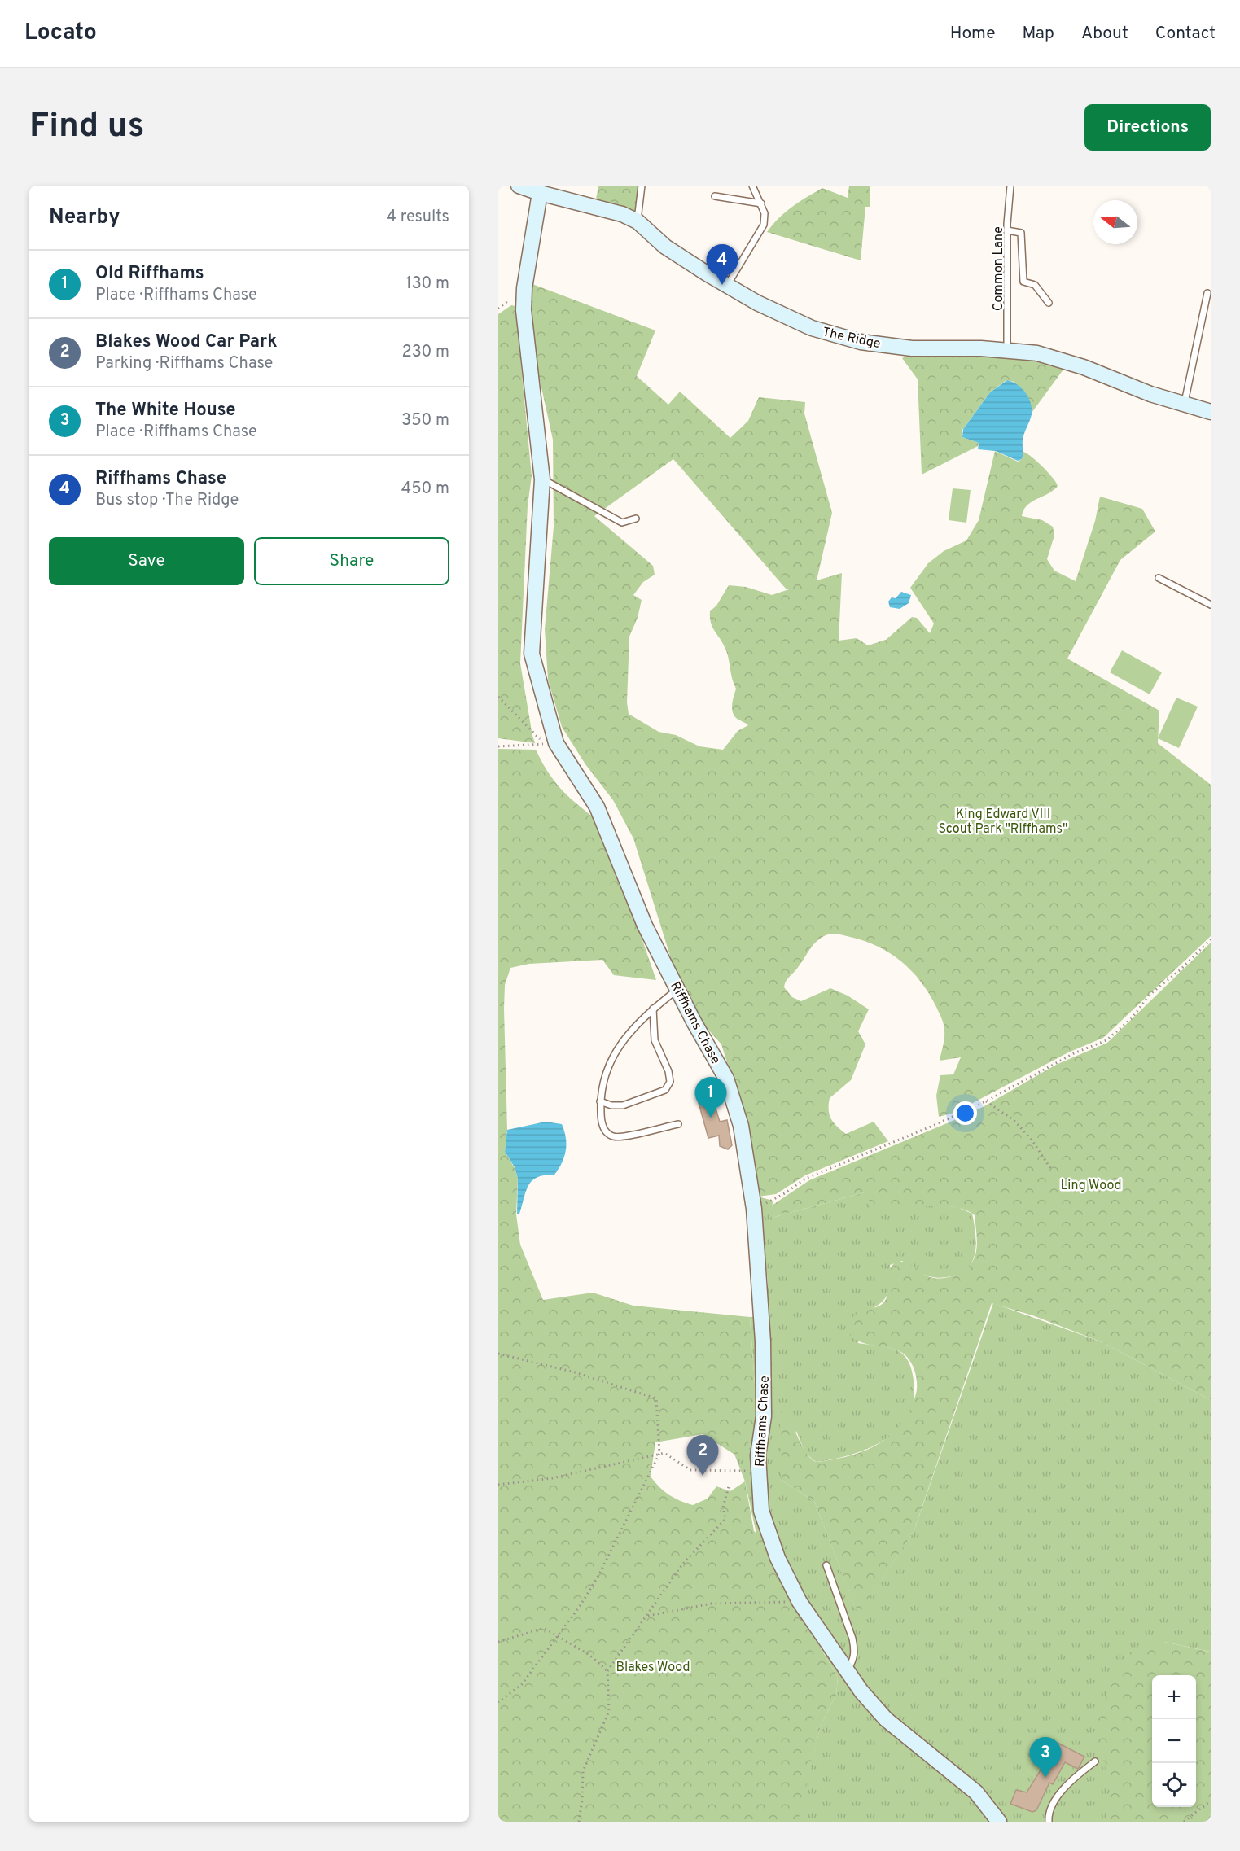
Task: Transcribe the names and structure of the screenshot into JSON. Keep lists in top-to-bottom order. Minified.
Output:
{"streets":{"street":["The Ridge","Riffhams Chase"],"lane":["Common Lane"]},"crossings":[["Common Lane","The Ridge"],["The Ridge","Riffhams Chase"]],"parks":["King Edward VIII Scout Park \"Riffhams\"","Ling Wood","Blakes Wood"],"north":"left","page":{"header":"Locato","nav":["Home","Map","About","Contact"],"buttons":["Directions",["Save","Share"]],"title":"Find us","heading":["Nearby","4 results"],"pins":["4","1","2","3"],"list":[{"mark":"1","name":"Old Riffhams","note":"Place · Riffhams Chase","value":"130 m"},{"mark":"2","name":"Blakes Wood Car Park","note":"Parking · Riffhams Chase","value":"230 m"},{"mark":"3","name":"The White House","note":"Place · Riffhams Chase","value":"350 m"},{"mark":"4","name":"Riffhams Chase","note":"Bus stop · The Ridge","value":"450 m"}],"map_buttons":["+","−"]}}
